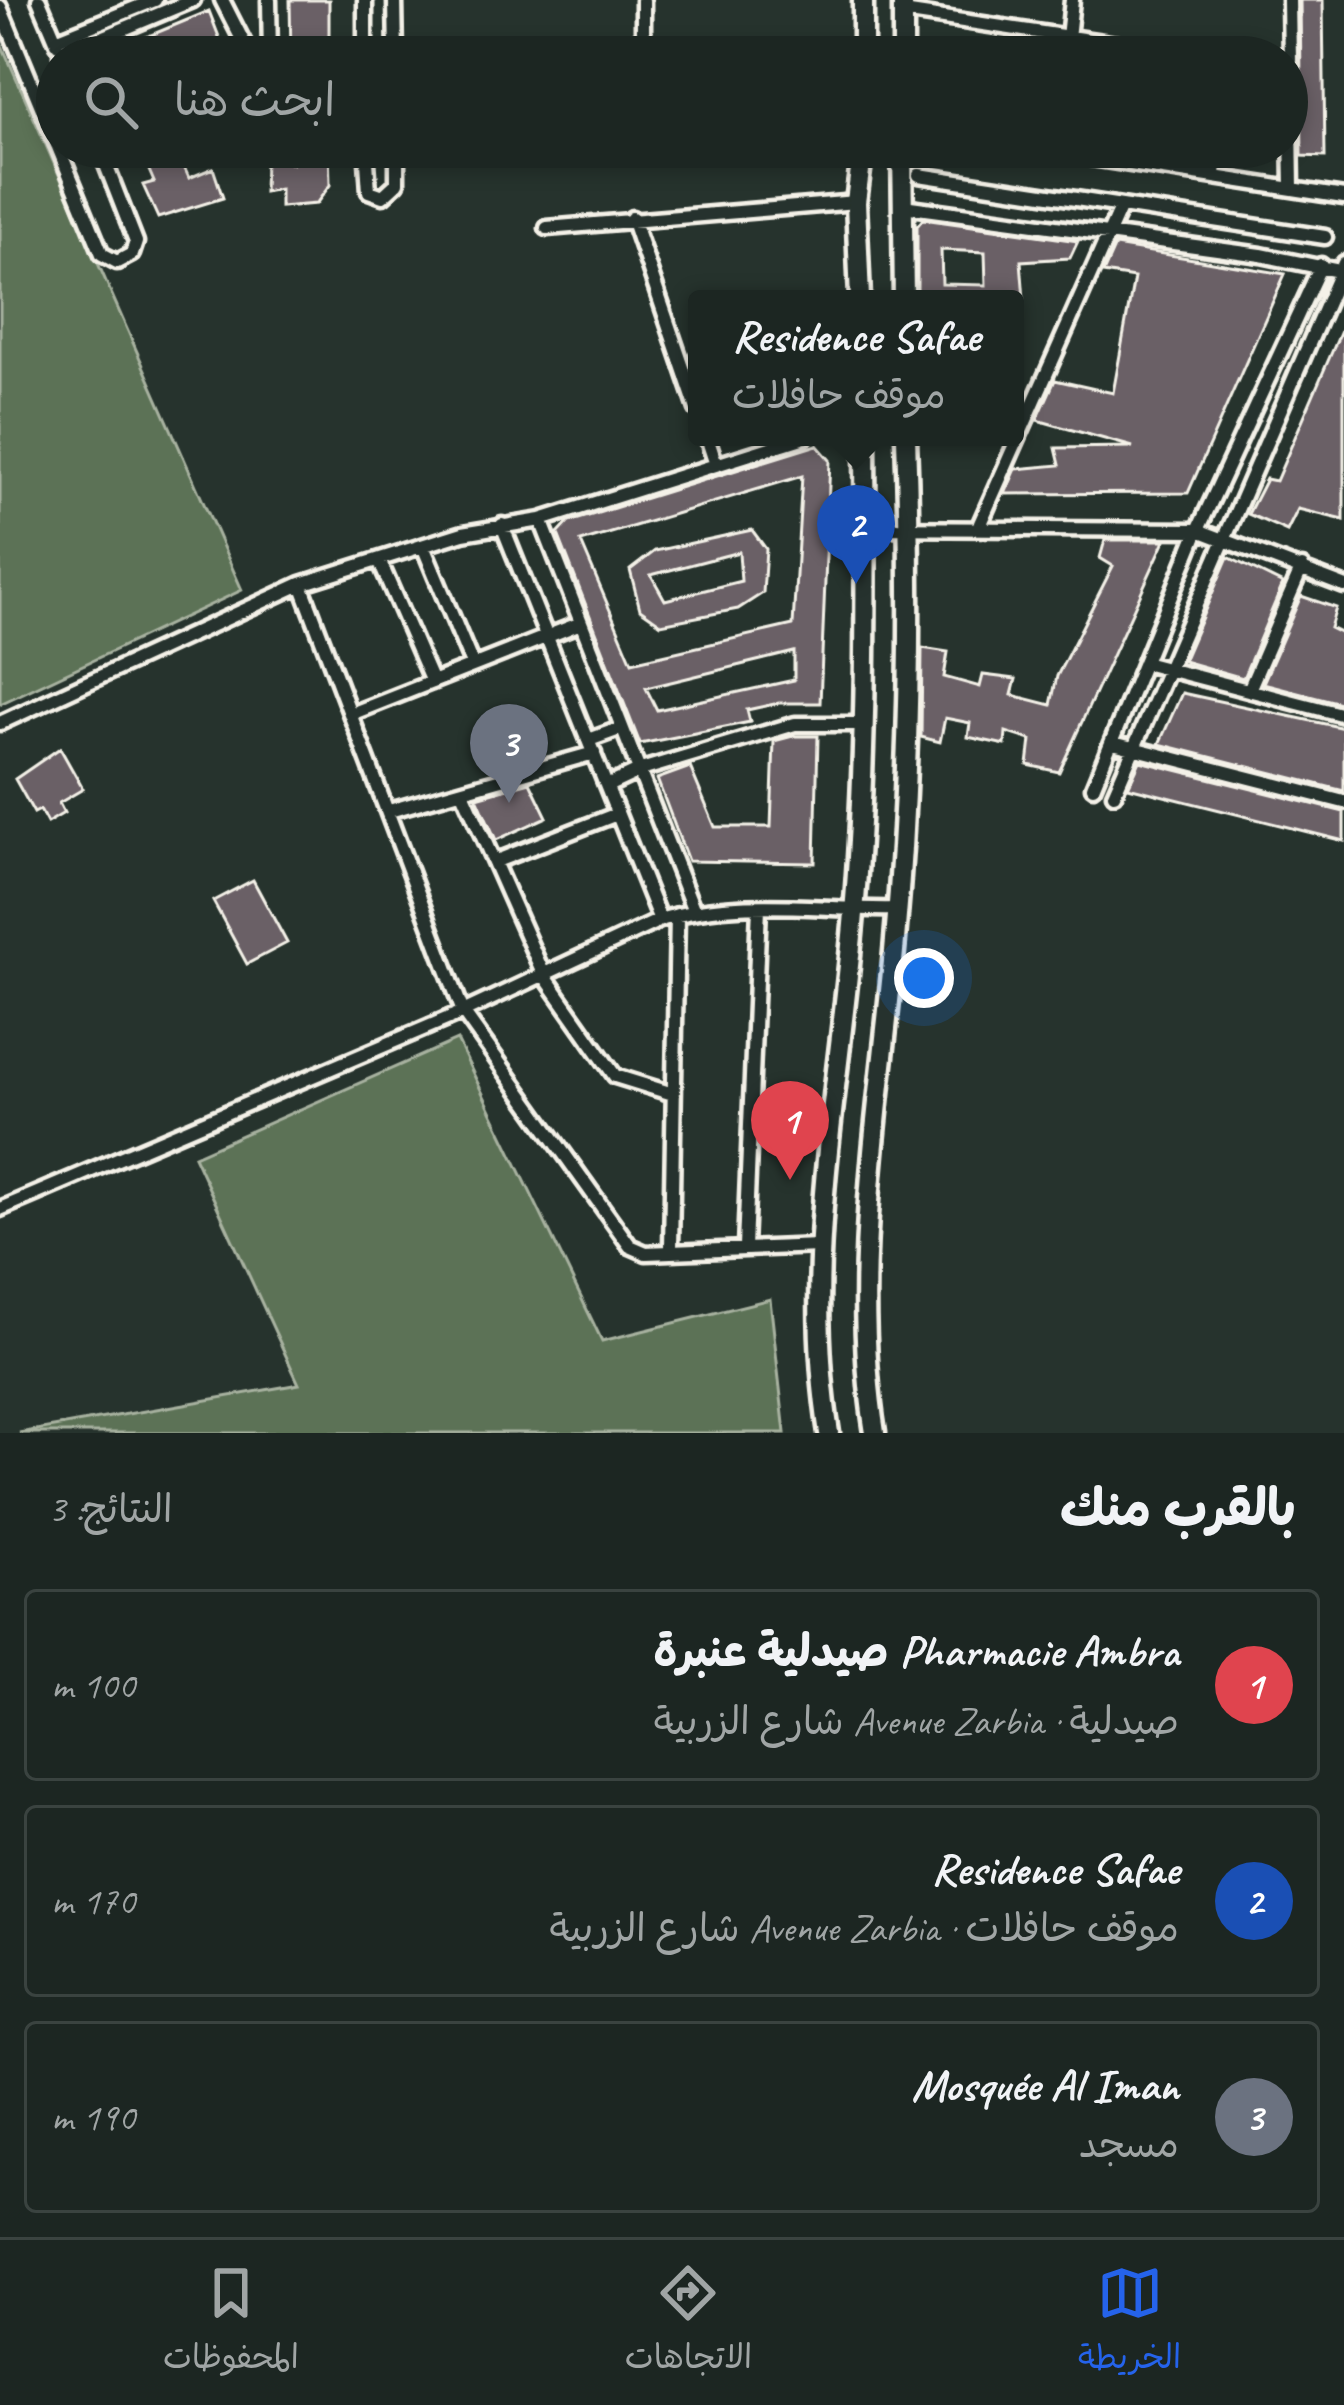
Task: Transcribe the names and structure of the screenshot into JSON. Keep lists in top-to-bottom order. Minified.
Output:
{"page":{"search":"ابحث هنا","popup":["Residence Safae","موقف حافلات"],"pins":["2","3","1"],"heading":["بالقرب منك","النتائج: 3"],"list":[{"mark":"1","name":"Pharmacie Ambra صيدلية عنبرة","note":"صيدلية · Avenue Zarbia شارع الزربية","value":"100 m"},{"mark":"2","name":"Residence Safae","note":"موقف حافلات · Avenue Zarbia شارع الزربية","value":"170 m"},{"mark":"3","name":"Mosquée Al Iman","note":"مسجد","value":"190 m"}],"nav":["الخريطة","الاتجاهات","المحفوظات"]}}
